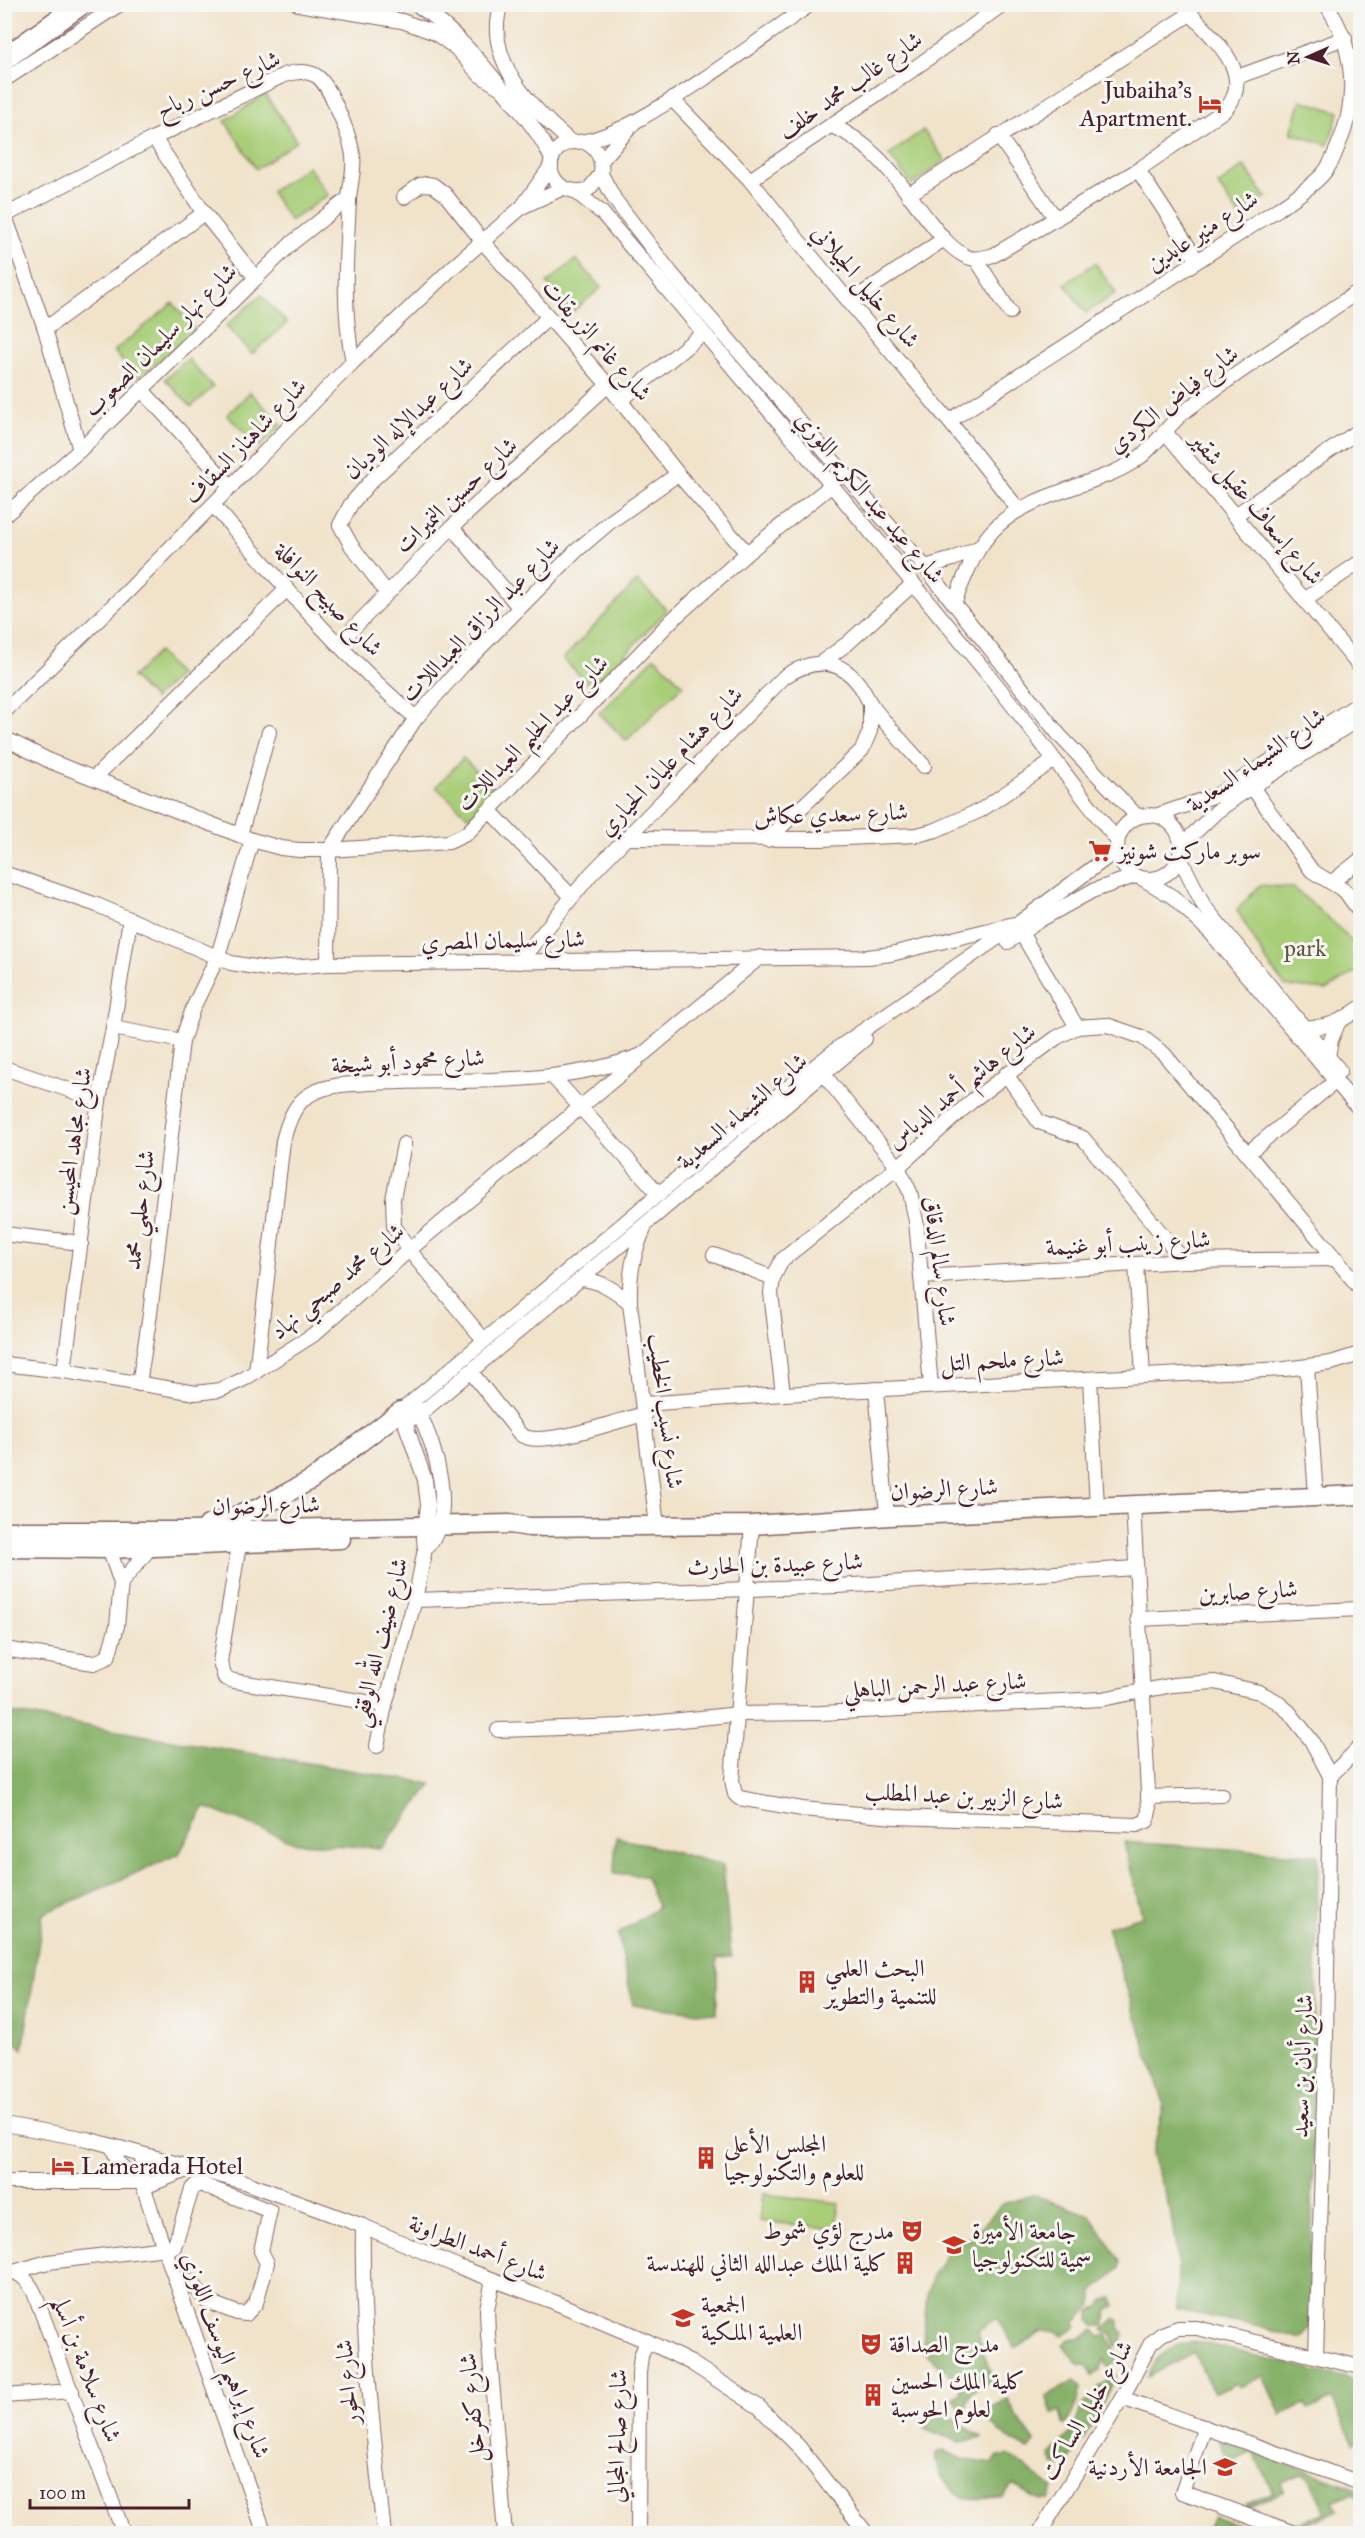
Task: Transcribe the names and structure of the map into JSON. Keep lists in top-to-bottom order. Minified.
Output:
{"streets":{"main road":["شارع الرضوان"],"street":["شارع حسن رباح","شارع غالب محمد خلف","شارع منير عابدين","شارع خليل الجيلاني","شارع نهار سليمان الصعوب","شارع غانم الزريقات","شارع فياض الكردي","شارع عبدالإله الوديان","شارع شاهناز السقاف","شارع حسين النميرات","شارع عيد عبد الكريم اللوزي","شارع إسعاف عقيل شقير","شارع صبيح النوافلة","شارع عبد الرزاق العبداللات","شارع عبد الحليم العبداللات","شارع الشيماء السعدية","شارع هشام عليان الحياري","شارع سعدي عكاش","شارع سليمان المصري","شارع محمود أبو شيخة","شارع هاشم أحمد الدباس","شارع مجاهد المحيسن","شارع حلمي محمد","شارع زينب أبو غنيمة","شارع سالم الدقاق","شارع محمد صبحي نهاد","شارع ملحم التل","شارع نسيب الخطيب","شارع عبيدة بن الحارث","شارع صابرين","شارع ضيف الله الوقفي","شارع عبد الرحمن الباهلي","شارع الزبير بن عبد المطلب","شارع أبان بن سعيد","شارع أحمد الطراونة","شارع إبراهيم اليوسف اللوزي","شارع سلامة بن أسلم","شارع الحور","شارع كفرخل","شارع خليل الساكت","شارع صالح المجالي"]},"crossings":[["شارع حسن رباح","شارع نهار سليمان الصعوب"],["شارع حسن رباح","شارع شاهناز السقاف"],["شارع غالب محمد خلف","شارع خليل الجيلاني"],["شارع منير عابدين","شارع خليل الجيلاني"],["شارع خليل الجيلاني","شارع فياض الكردي"],["شارع غانم الزريقات","شارع عبدالإله الوديان"],["شارع غانم الزريقات","شارع شاهناز السقاف"],["شارع غانم الزريقات","شارع حسين النميرات"],["شارع غانم الزريقات","شارع عبد الرزاق العبداللات"],["شارع غانم الزريقات","شارع عبد الحليم العبداللات"],["شارع فياض الكردي","شارع عيد عبد الكريم اللوزي"],["شارع فياض الكردي","شارع إسعاف عقيل شقير"],["شارع عبدالإله الوديان","شارع حسين النميرات"],["شارع شاهناز السقاف","شارع عيد عبد الكريم اللوزي"],["شارع شاهناز السقاف","شارع صبيح النوافلة"],["شارع حسين النميرات","شارع صبيح النوافلة"],["شارع عيد عبد الكريم اللوزي","شارع عبد الحليم العبداللات"],["شارع عيد عبد الكريم اللوزي","شارع الشيماء السعدية"],["شارع عيد عبد الكريم اللوزي","شارع هشام عليان الحياري"],["شارع عيد عبد الكريم اللوزي","شارع سعدي عكاش"],["شارع صبيح النوافلة","شارع عبد الرزاق العبداللات"],["شارع عبد الرزاق العبداللات","شارع عبد الحليم العبداللات"],["شارع عبد الحليم العبداللات","شارع حلمي محمد"],["شارع الشيماء السعدية","شارع سليمان المصري"],["شارع الشيماء السعدية","شارع سالم الدقاق"],["شارع الشيماء السعدية","شارع ملحم التل"],["شارع الشيماء السعدية","شارع نسيب الخطيب"],["شارع الشيماء السعدية","شارع ضيف الله الوقفي"],["شارع هشام عليان الحياري","شارع سعدي عكاش"],["شارع هشام عليان الحياري","شارع سليمان المصري"],["شارع سليمان المصري","شارع محمود أبو شيخة"],["شارع سليمان المصري","شارع مجاهد المحيسن"],["شارع سليمان المصري","شارع حلمي محمد"],["شارع محمود أبو شيخة","شارع محمد صبحي نهاد"],["شارع هاشم أحمد الدباس","شارع زينب أبو غنيمة"],["شارع هاشم أحمد الدباس","شارع سالم الدقاق"],["شارع مجاهد المحيسن","شارع محمد صبحي نهاد"],["شارع حلمي محمد","شارع محمد صبحي نهاد"],["شارع زينب أبو غنيمة","شارع سالم الدقاق"],["شارع سالم الدقاق","شارع ملحم التل"],["شارع ملحم التل","شارع نسيب الخطيب"],["شارع نسيب الخطيب","شارع الرضوان"],["شارع الرضوان","شارع ضيف الله الوقفي"],["شارع الرضوان","شارع الزبير بن عبد المطلب"],["شارع عبيدة بن الحارث","شارع ضيف الله الوقفي"],["شارع عبيدة بن الحارث","شارع الزبير بن عبد المطلب"],["شارع صابرين","شارع الزبير بن عبد المطلب"],["شارع عبد الرحمن الباهلي","شارع الزبير بن عبد المطلب"],["شارع عبد الرحمن الباهلي","شارع أبان بن سعيد"],["شارع أبان بن سعيد","شارع خليل الساكت"],["شارع أحمد الطراونة","شارع إبراهيم اليوسف اللوزي"],["شارع أحمد الطراونة","شارع الحور"],["شارع أحمد الطراونة","شارع كفرخل"],["شارع أحمد الطراونة","شارع صالح المجالي"]],"parks":["park"],"places":{"hotel":["Jubaiha's Apartment.","Lamerada Hotel"],"supermarket":["سوبر ماركت شونيز"],"building":["البحث العلمي للتنمية والتطوير","المجلس الأعلى للعلوم والتكنولوجيا","كلية الملك عبدالله الثاني للهندسة","كلية الملك الحسين لعلوم الحوسبة"],"theatre":["مدرج لؤي شموط","مدرج الصداقة"],"school or university":["جامعة الأميرة سمية للتكنولوجيا","الجمعية العلمية الملكية","الجامعة الأردنية"]},"scale_bar":"100 m","north":"left"}
